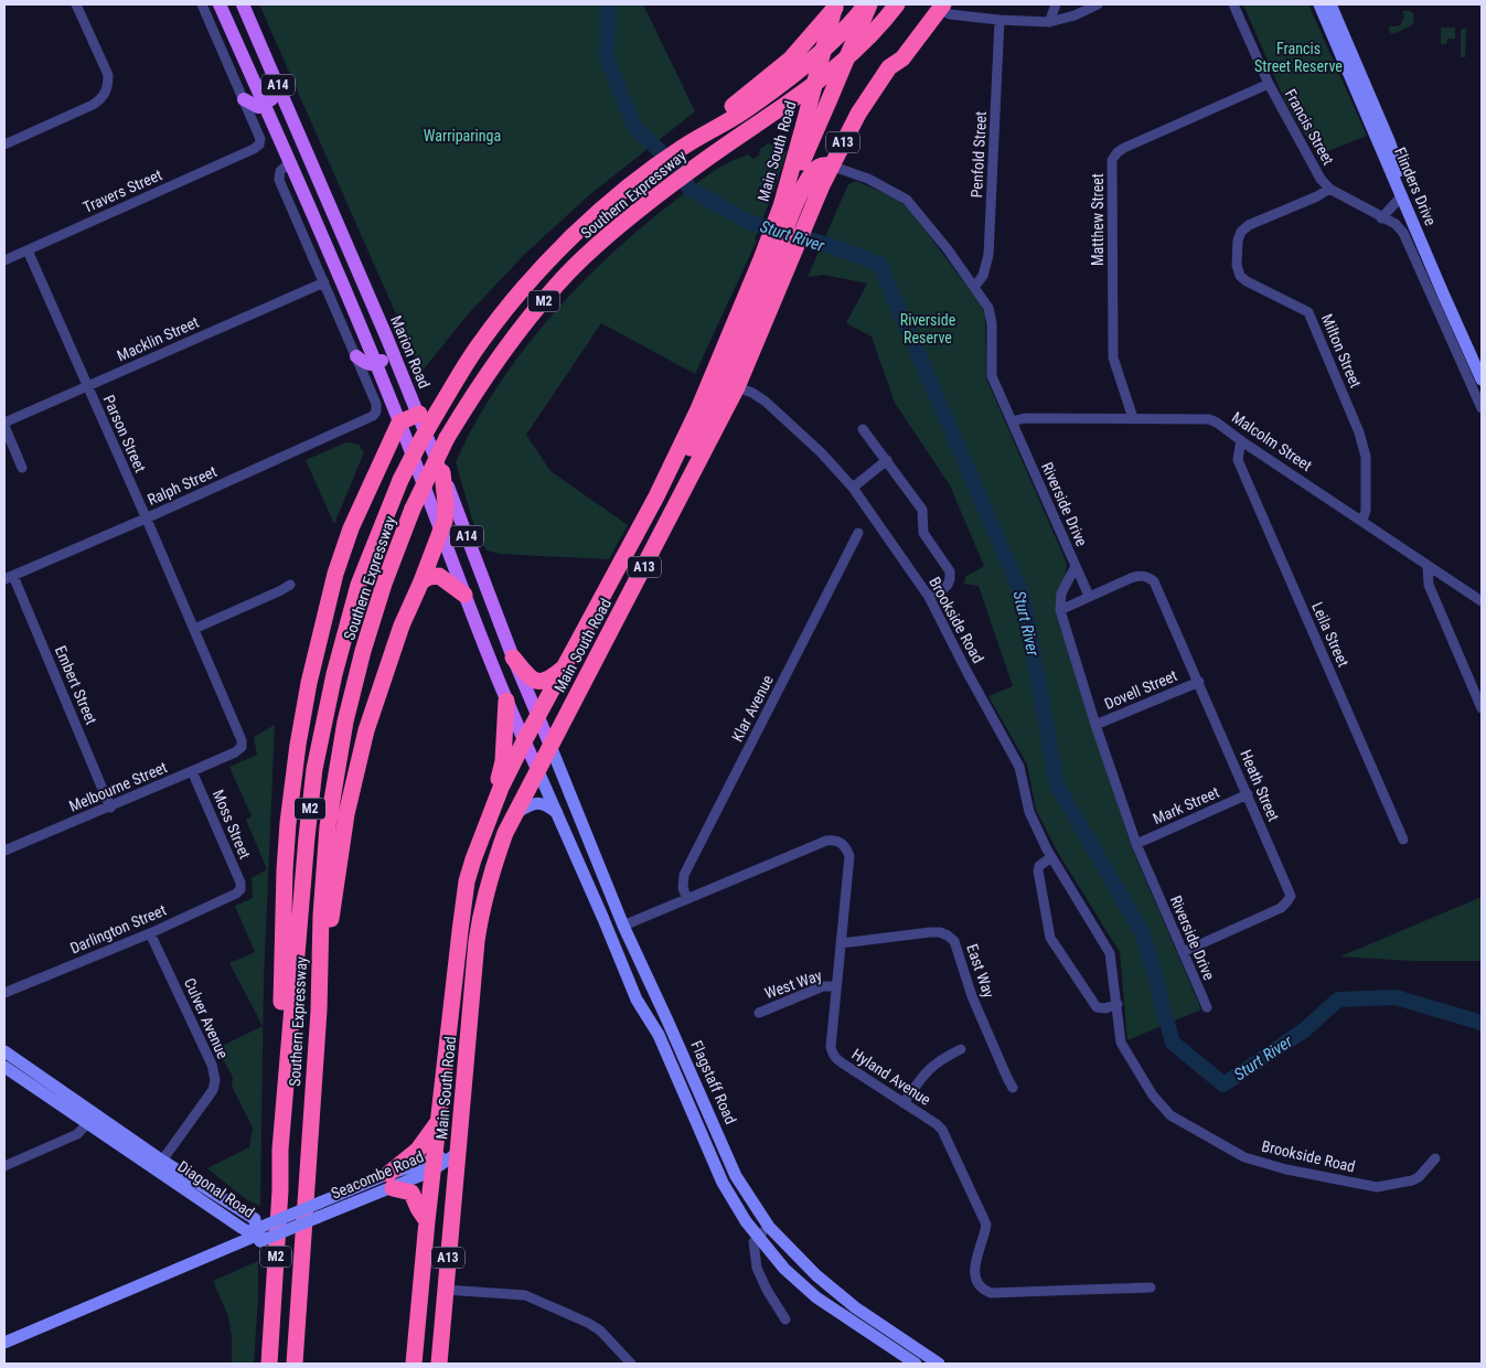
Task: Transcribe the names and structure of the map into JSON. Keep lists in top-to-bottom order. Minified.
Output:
{"streets":{"highway":["A13","Main South Road","Southern Expressway","M2"],"main road":["A14","Flinders Drive","Marion Road","Flagstaff Road","Seacombe Road","Diagonal Road"],"street":["Francis Street","Penfold Street","Travers Street","Matthew Street","Macklin Street","Milton Street","Parson Street","Malcolm Street","Ralph Street","Riverside Drive","Brookside Road","Leila Street","Embert Street","Dovell Street","Klar Avenue","Heath Street","Melbourne Street","Mark Street","Moss Street","Darlington Street","East Way","West Way","Culver Avenue","Hyland Avenue"]},"crossings":[["A14","A13"],["A14","Main South Road"],["A14","M2"],["A14","Marion Road"],["A14","Flagstaff Road"],["Francis Street","Matthew Street"],["Francis Street","Milton Street"],["A13","Main South Road"],["A13","Seacombe Road"],["Main South Road","Marion Road"],["Main South Road","Riverside Drive"],["Main South Road","Brookside Road"],["Main South Road","Flagstaff Road"],["Main South Road","Seacombe Road"],["Penfold Street","Riverside Drive"],["Travers Street","Parson Street"],["Southern Expressway","M2"],["Matthew Street","Malcolm Street"],["Macklin Street","Parson Street"],["Milton Street","Malcolm Street"],["Parson Street","Ralph Street"],["Parson Street","Melbourne Street"],["Malcolm Street","Riverside Drive"],["Malcolm Street","Leila Street"],["Ralph Street","Embert Street"],["Riverside Drive","Dovell Street"],["Riverside Drive","Heath Street"],["Riverside Drive","Mark Street"],["Embert Street","Melbourne Street"],["Dovell Street","Heath Street"],["Klar Avenue","Hyland Avenue"],["Heath Street","Mark Street"],["Melbourne Street","Moss Street"],["Moss Street","Darlington Street"],["Darlington Street","Culver Avenue"],["East Way","Hyland Avenue"],["West Way","Hyland Avenue"],["Culver Avenue","Diagonal Road"],["Hyland Avenue","Flagstaff Road"],["Seacombe Road","Diagonal Road"]],"water":["Sturt River"],"parks":["Francis Street Reserve","Warriparinga","Riverside Reserve"]}
